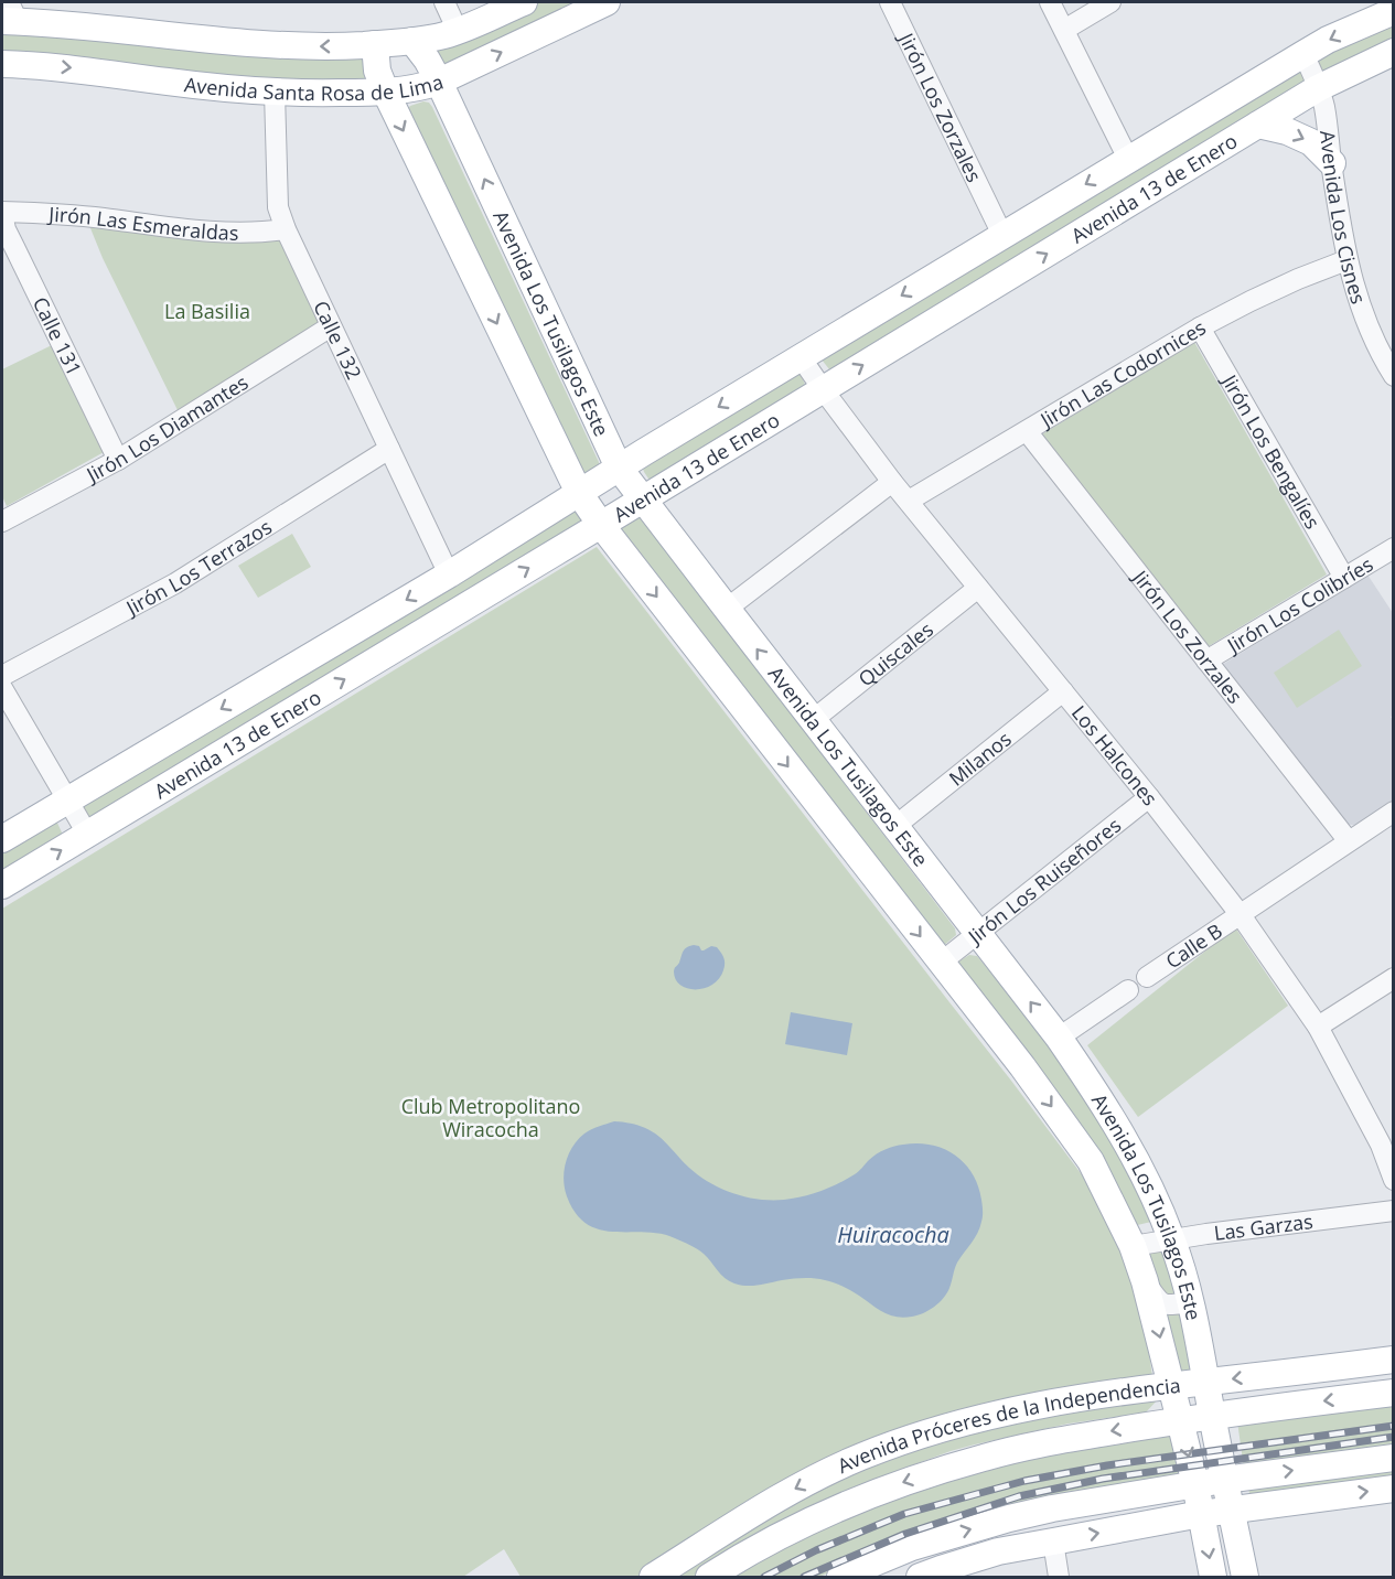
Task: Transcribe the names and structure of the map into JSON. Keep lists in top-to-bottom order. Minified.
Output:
{"streets":{"main road":["Avenida Santa Rosa de Lima","Avenida 13 de Enero","Avenida Los Tusilagos Este","Avenida Próceres de la Independencia"],"street":["Jirón Los Zorzales","Avenida Los Cisnes","Jirón Las Esmeraldas","Calle 131","Calle 132","Jirón Las Codornices","Jirón Los Diamantes","Jirón Los Bengalíes","Jirón Los Terrazos","Jirón Los Colibríes","Quiscales","Los Halcones","Milanos","Jirón Los Ruiseñores","Calle B","Las Garzas"]},"crossings":[["Avenida Santa Rosa de Lima","Avenida Los Tusilagos Este"],["Avenida Santa Rosa de Lima","Calle 132"],["Jirón Los Zorzales","Avenida 13 de Enero"],["Jirón Los Zorzales","Jirón Las Codornices"],["Jirón Los Zorzales","Jirón Los Colibríes"],["Avenida 13 de Enero","Avenida Los Cisnes"],["Avenida 13 de Enero","Avenida Los Tusilagos Este"],["Avenida 13 de Enero","Calle 132"],["Avenida 13 de Enero","Los Halcones"],["Avenida Los Cisnes","Jirón Las Codornices"],["Jirón Las Esmeraldas","Calle 131"],["Jirón Las Esmeraldas","Calle 132"],["Avenida Los Tusilagos Este","Quiscales"],["Avenida Los Tusilagos Este","Milanos"],["Avenida Los Tusilagos Este","Jirón Los Ruiseñores"],["Avenida Los Tusilagos Este","Las Garzas"],["Avenida Los Tusilagos Este","Avenida Próceres de la Independencia"],["Calle 131","Jirón Los Diamantes"],["Calle 132","Jirón Los Diamantes"],["Calle 132","Jirón Los Terrazos"],["Jirón Las Codornices","Jirón Los Bengalíes"],["Jirón Las Codornices","Los Halcones"],["Jirón Los Bengalíes","Jirón Los Colibríes"],["Quiscales","Los Halcones"],["Los Halcones","Milanos"],["Los Halcones","Jirón Los Ruiseñores"],["Los Halcones","Calle B"]],"water":["Huiracocha"],"parks":["La Basilia","Club Metropolitano Wiracocha"]}
